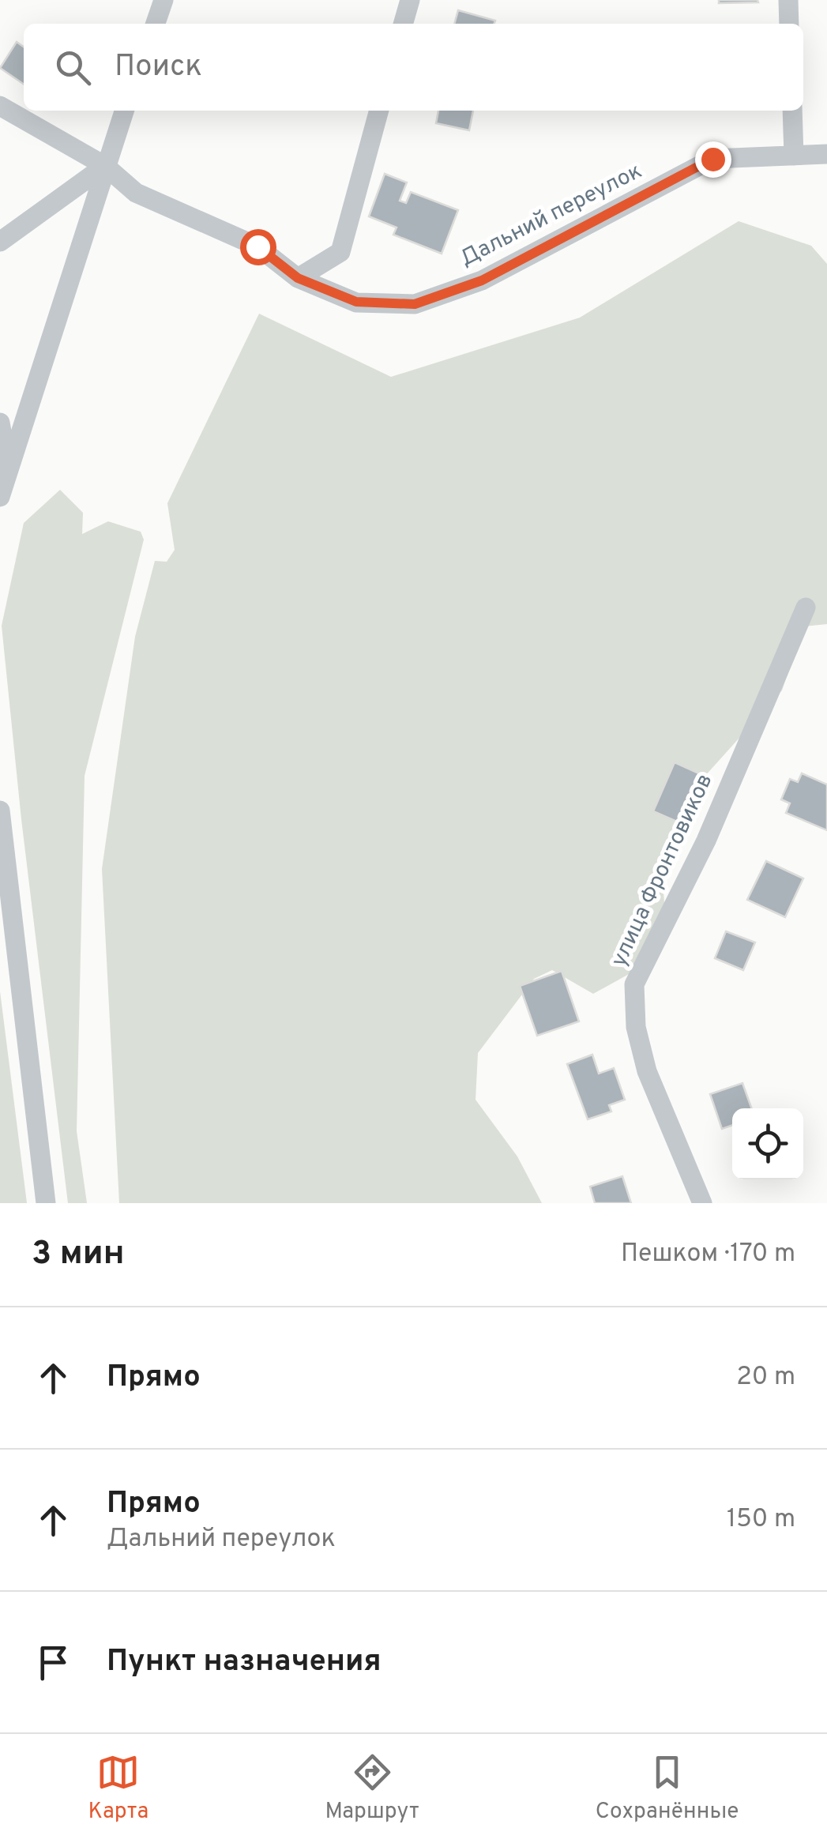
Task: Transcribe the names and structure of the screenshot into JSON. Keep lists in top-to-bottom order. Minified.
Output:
{"streets":{"street":["Дальний переулок","улица Фронтовиков"]},"page":{"search":"Поиск","heading":["3 мин","Пешком · 170 m"],"list":[["Прямо","20 m"],["Прямо","Дальний переулок","150 m"],"Пункт назначения"],"nav":["Карта","Маршрут","Сохранённые"]}}
